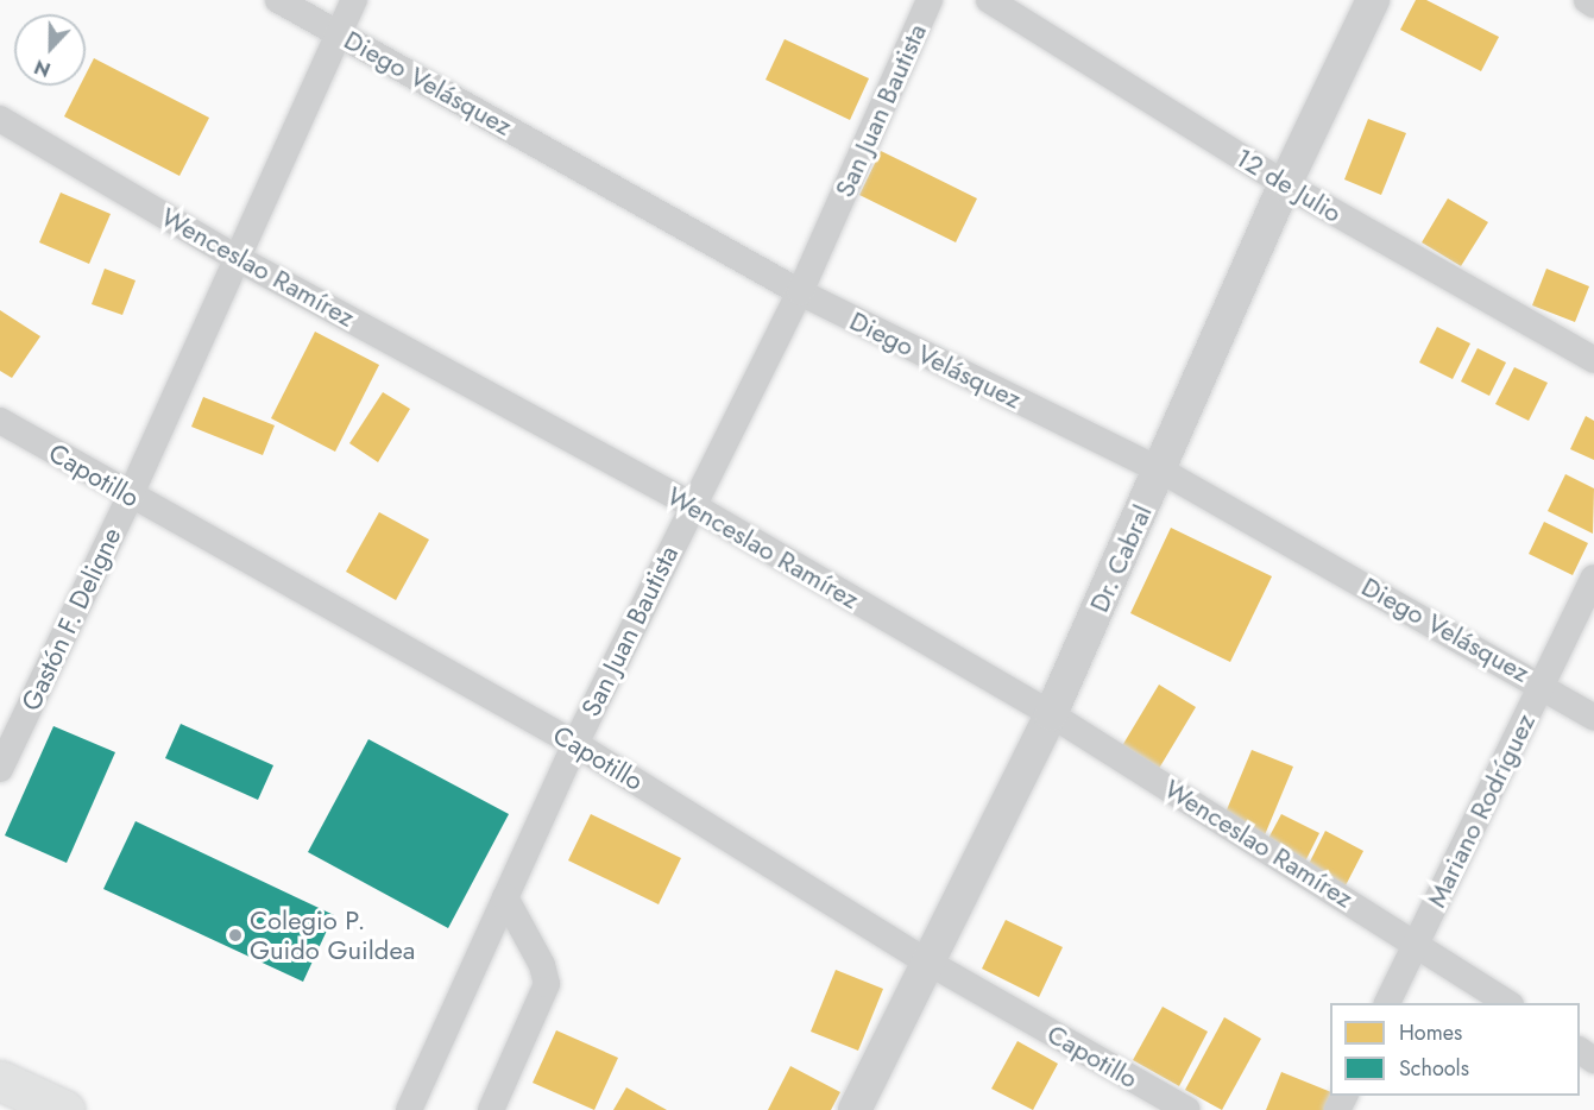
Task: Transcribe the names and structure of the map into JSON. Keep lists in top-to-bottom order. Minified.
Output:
{"streets":{"street":["Diego Velásquez","San Juan Bautista","12 de Julio","Wenceslao Ramírez","Capotillo","Dr. Cabral","Gastón F. Deligne","Mariano Rodríguez"]},"crossings":[["Diego Velásquez","San Juan Bautista"],["Diego Velásquez","Dr. Cabral"],["Diego Velásquez","Gastón F. Deligne"],["Diego Velásquez","Mariano Rodríguez"],["San Juan Bautista","Wenceslao Ramírez"],["San Juan Bautista","Capotillo"],["12 de Julio","Dr. Cabral"],["Wenceslao Ramírez","Dr. Cabral"],["Wenceslao Ramírez","Gastón F. Deligne"],["Wenceslao Ramírez","Mariano Rodríguez"],["Capotillo","Dr. Cabral"],["Capotillo","Gastón F. Deligne"]],"places":["Colegio P. Guido Guildea"],"legend":["Homes","Schools"],"north":"bottom"}
